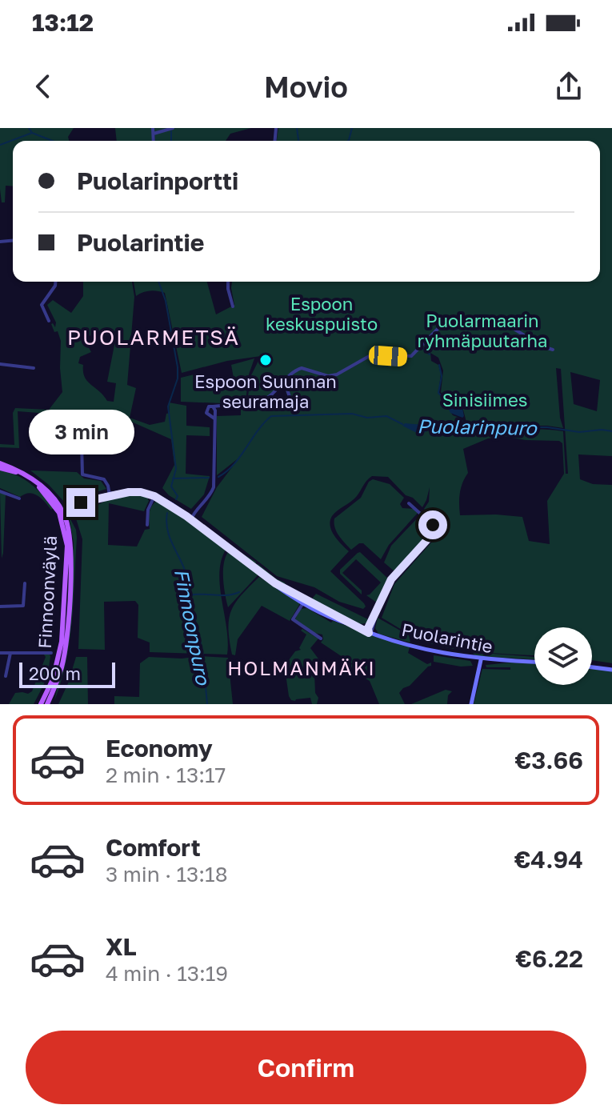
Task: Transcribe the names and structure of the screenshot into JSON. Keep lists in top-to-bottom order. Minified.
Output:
{"streets":{"main road":["Finnoonväylä","Puolarintie"]},"crossings":[["Finnoonväylä","Puolarintie"]],"districts":["PUOLARMETSÄ","HOLMANMÄKI"],"water":["Puolarinpuro","Finnoonpuro"],"parks":["Espoon keskuspuisto","Puolarmaarin ryhmäpuutarha","Sinisiimes"],"places":["Espoon Suunnan seuramaja"],"scale_bar":"200 m","page":{"status":"13:12","header":"Movio","banner":["Puolarinportti","Puolarintie"],"bubble":"3 min","scale":"200 m","list":[{"name":"Economy","note":"2 min · 13:17","value":"€3.66"},{"name":"Comfort","note":"3 min · 13:18","value":"€4.94"},{"name":"XL","note":"4 min · 13:19","value":"€6.22"}],"buttons":"Confirm"}}
